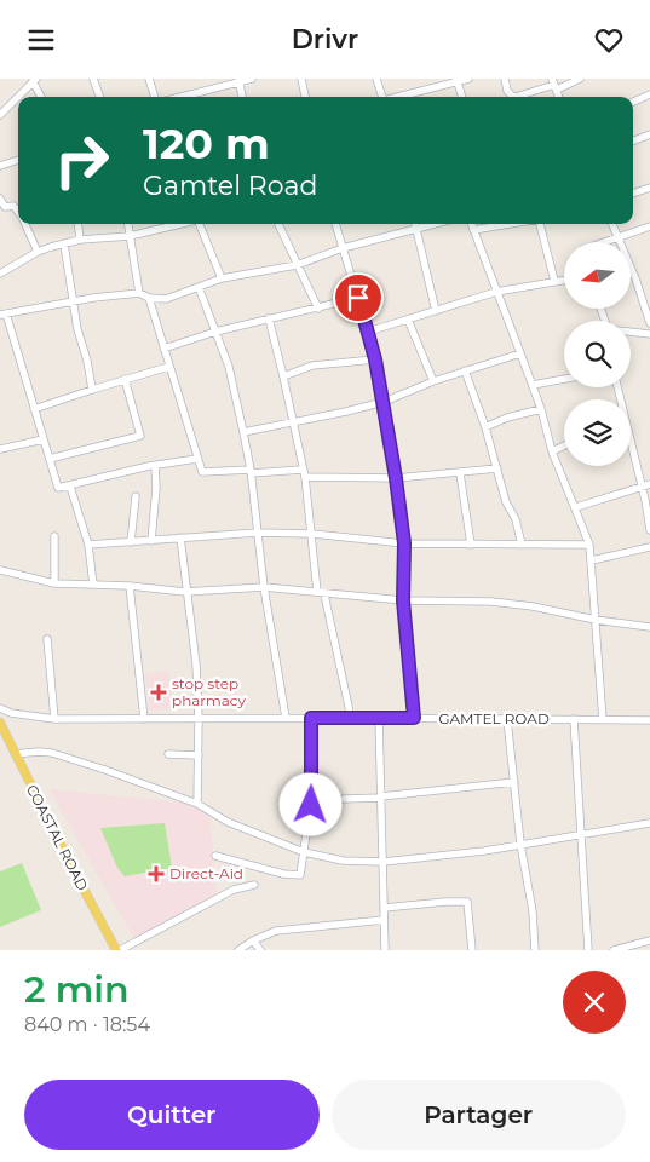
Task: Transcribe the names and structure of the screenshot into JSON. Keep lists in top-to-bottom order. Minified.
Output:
{"streets":{"main road":["COASTAL ROAD"],"street":["GAMTEL ROAD"]},"places":{"health":["stop step pharmacy","Direct-Aid"]},"north":"left","page":{"header":"Drivr","turn":["120 m","Gamtel Road"],"heading":["2 min","840 m · 18:54"],"buttons":["Quitter","Partager"]}}
